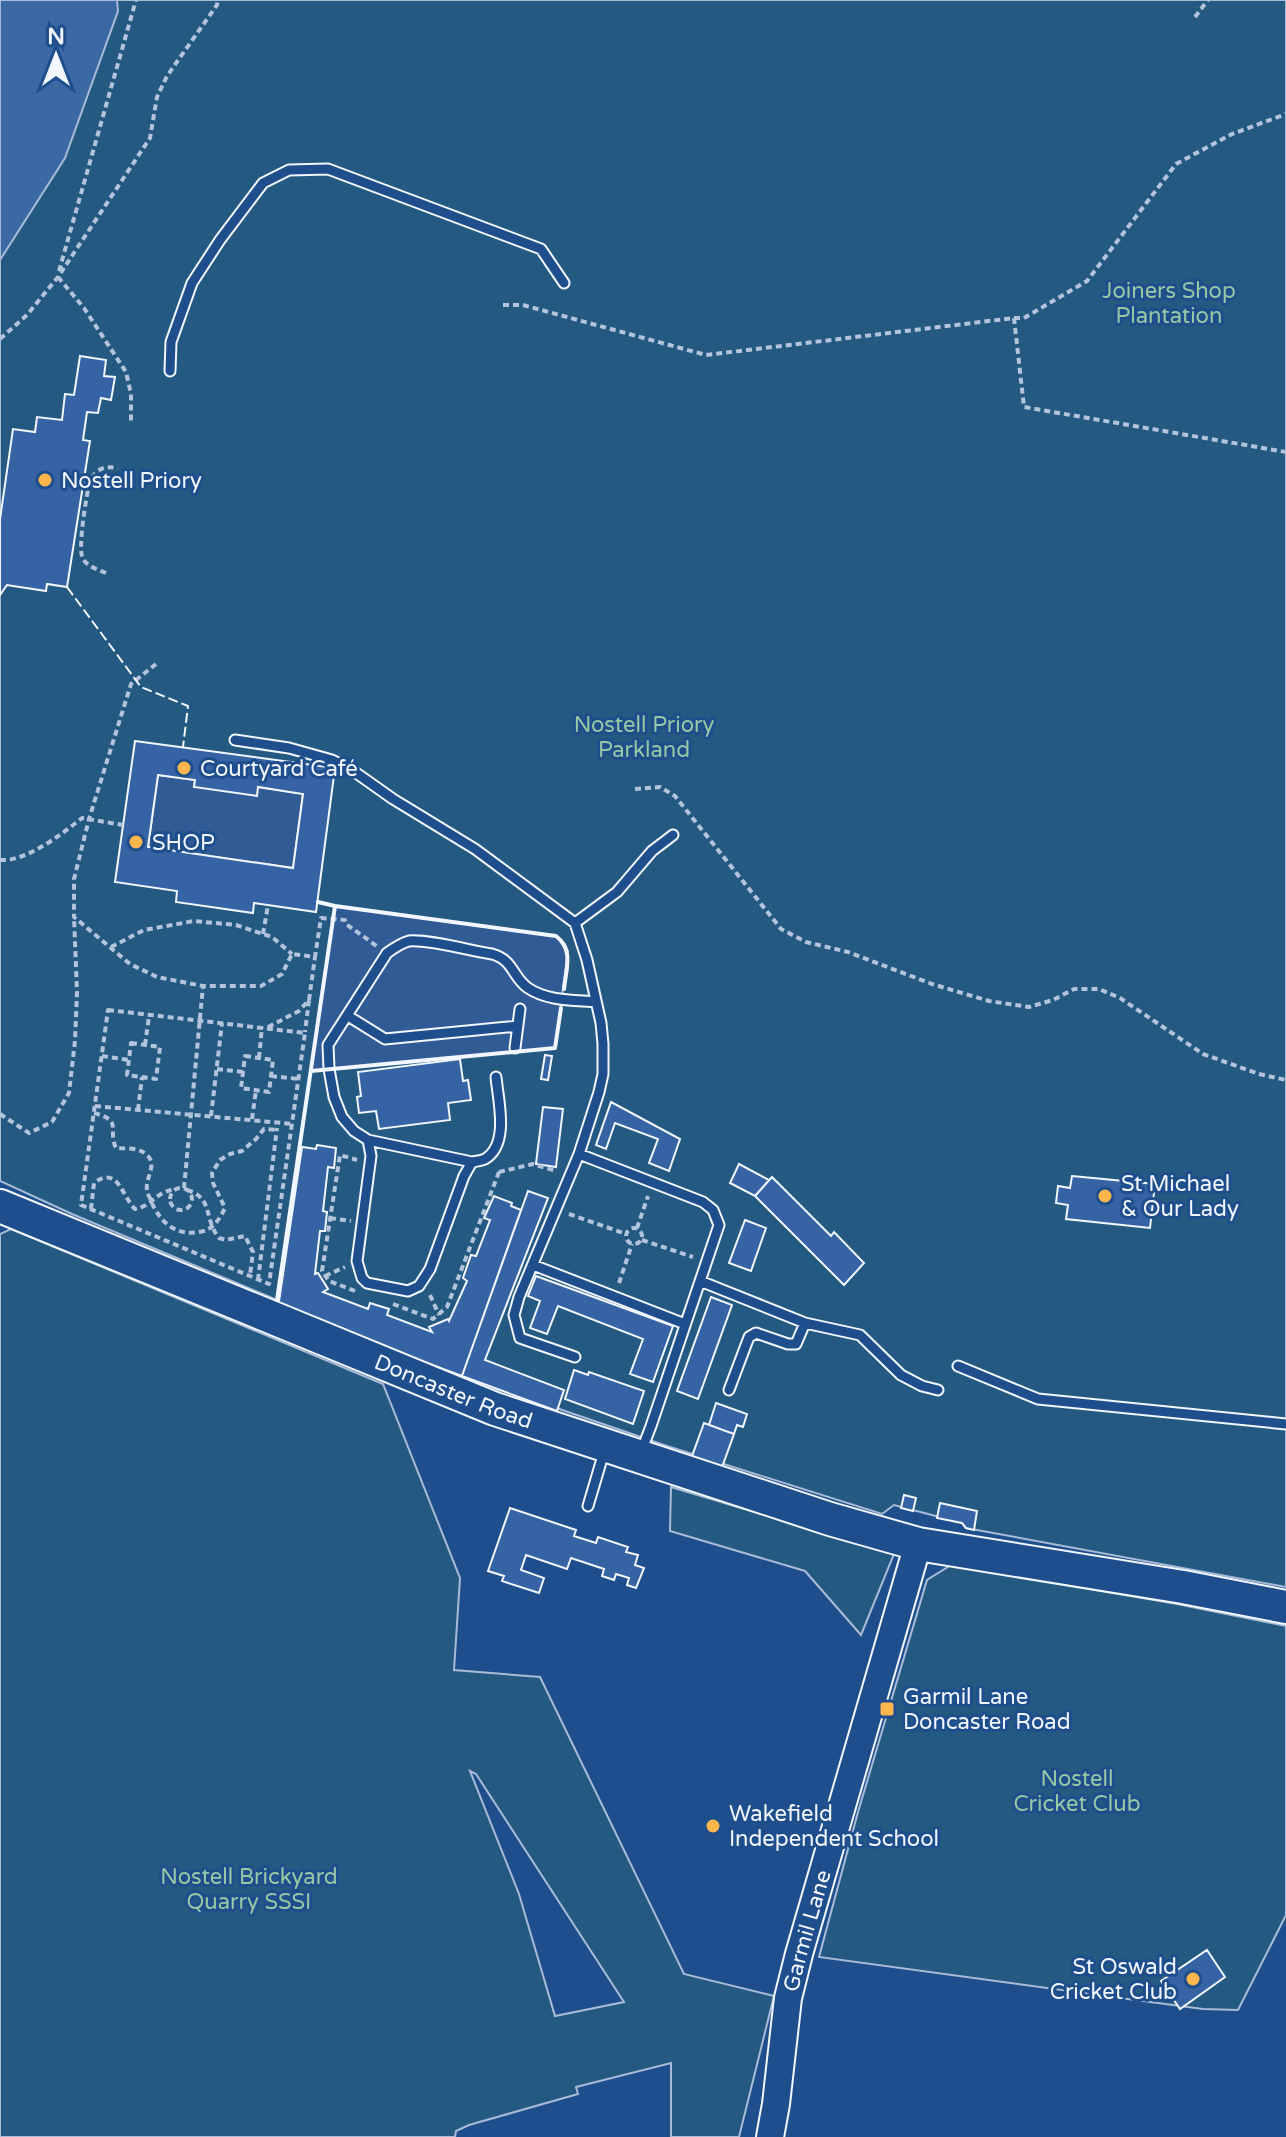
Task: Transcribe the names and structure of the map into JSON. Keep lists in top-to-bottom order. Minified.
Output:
{"streets":{"highway":["Doncaster Road"],"main road":["Garmil Lane"]},"crossings":[["Doncaster Road","Garmil Lane"]],"parks":["Joiners Shop Plantation","Nostell Priory Parkland","Nostell Cricket Club","Nostell Brickyard Quarry SSSI"],"places":{"other":["Nostell Priory","Courtyard Café","SHOP","St Michael & Our Lady","Wakefield Independent School","St Oswald Cricket Club"],"transit":["Garmil Lane Doncaster Road"]},"north":"top"}
